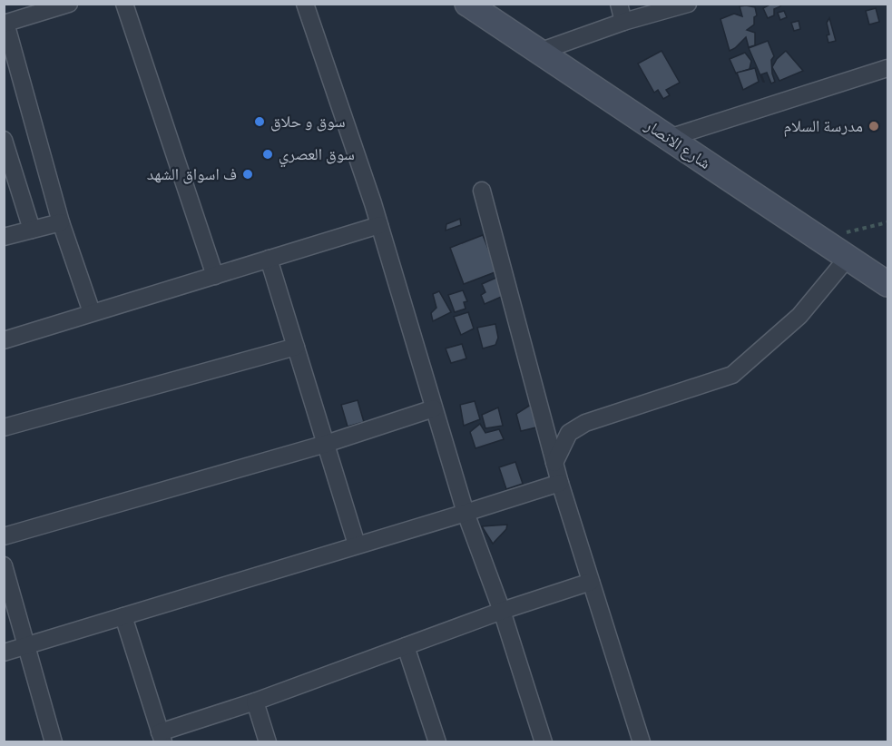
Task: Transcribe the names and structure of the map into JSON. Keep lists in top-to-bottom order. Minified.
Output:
{"streets":{"street":["شارع الانصار"]},"places":["سوق و حلاق","مدرسة السلام","سوق العصري","ف اسواق الشهد"]}
